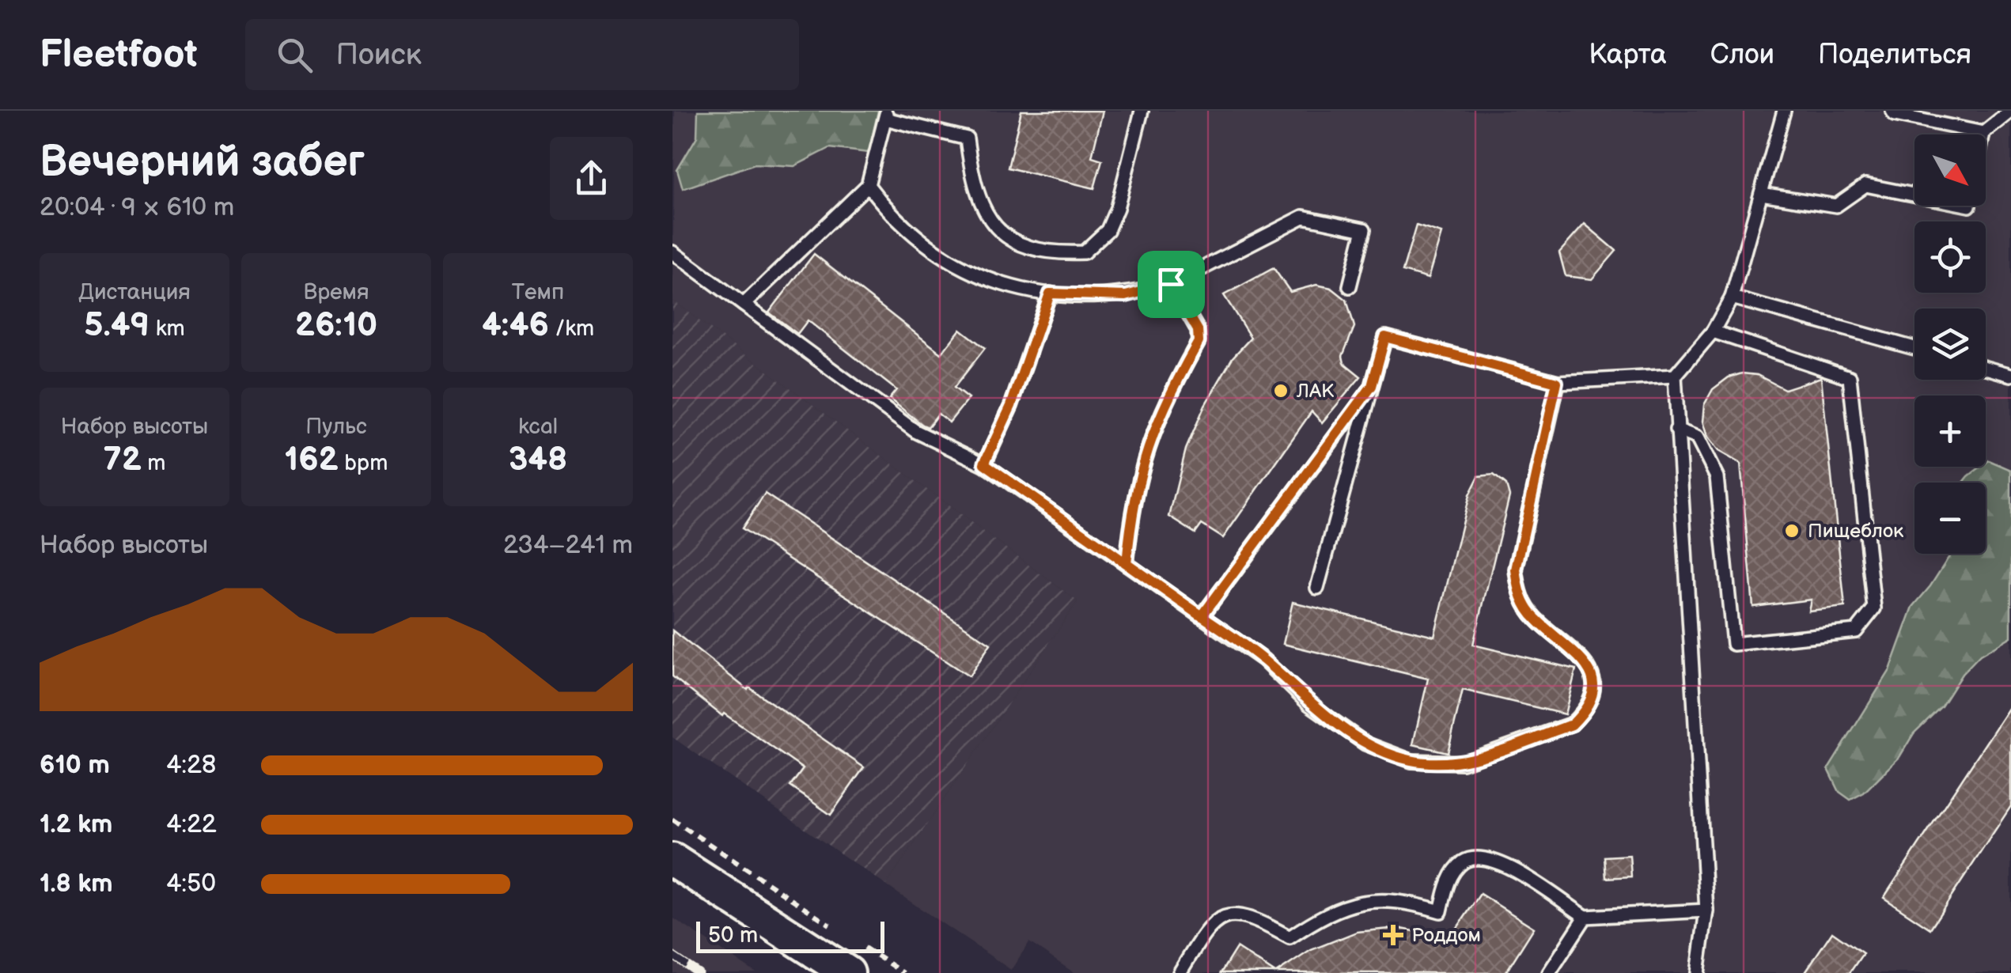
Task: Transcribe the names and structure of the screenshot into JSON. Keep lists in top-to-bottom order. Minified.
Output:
{"places":{"other":["ЛАК","Пищеблок"],"health":["Роддом"]},"scale_bar":"50 m","north":"bottom right","page":{"header":"Fleetfoot","search":"Поиск","nav":["Карта","Слои","Поделиться"],"heading":["Вечерний забег","20:04 · 9 × 610 m"],"map_buttons":["+","−"],"stats":[["Дистанция","5.49 km"],["Время","26:10"],["Темп","4:46 /km"],["Набор высоты","72 m"],["Пульс","162 bpm"],["kcal","348"]],"chart":["Набор высоты","234–241 m"],"list":[{"name":"610 m","note":"4:28"},{"name":"1.2 km","note":"4:22"},{"name":"1.8 km","note":"4:50"}],"scale":"50 m"}}
